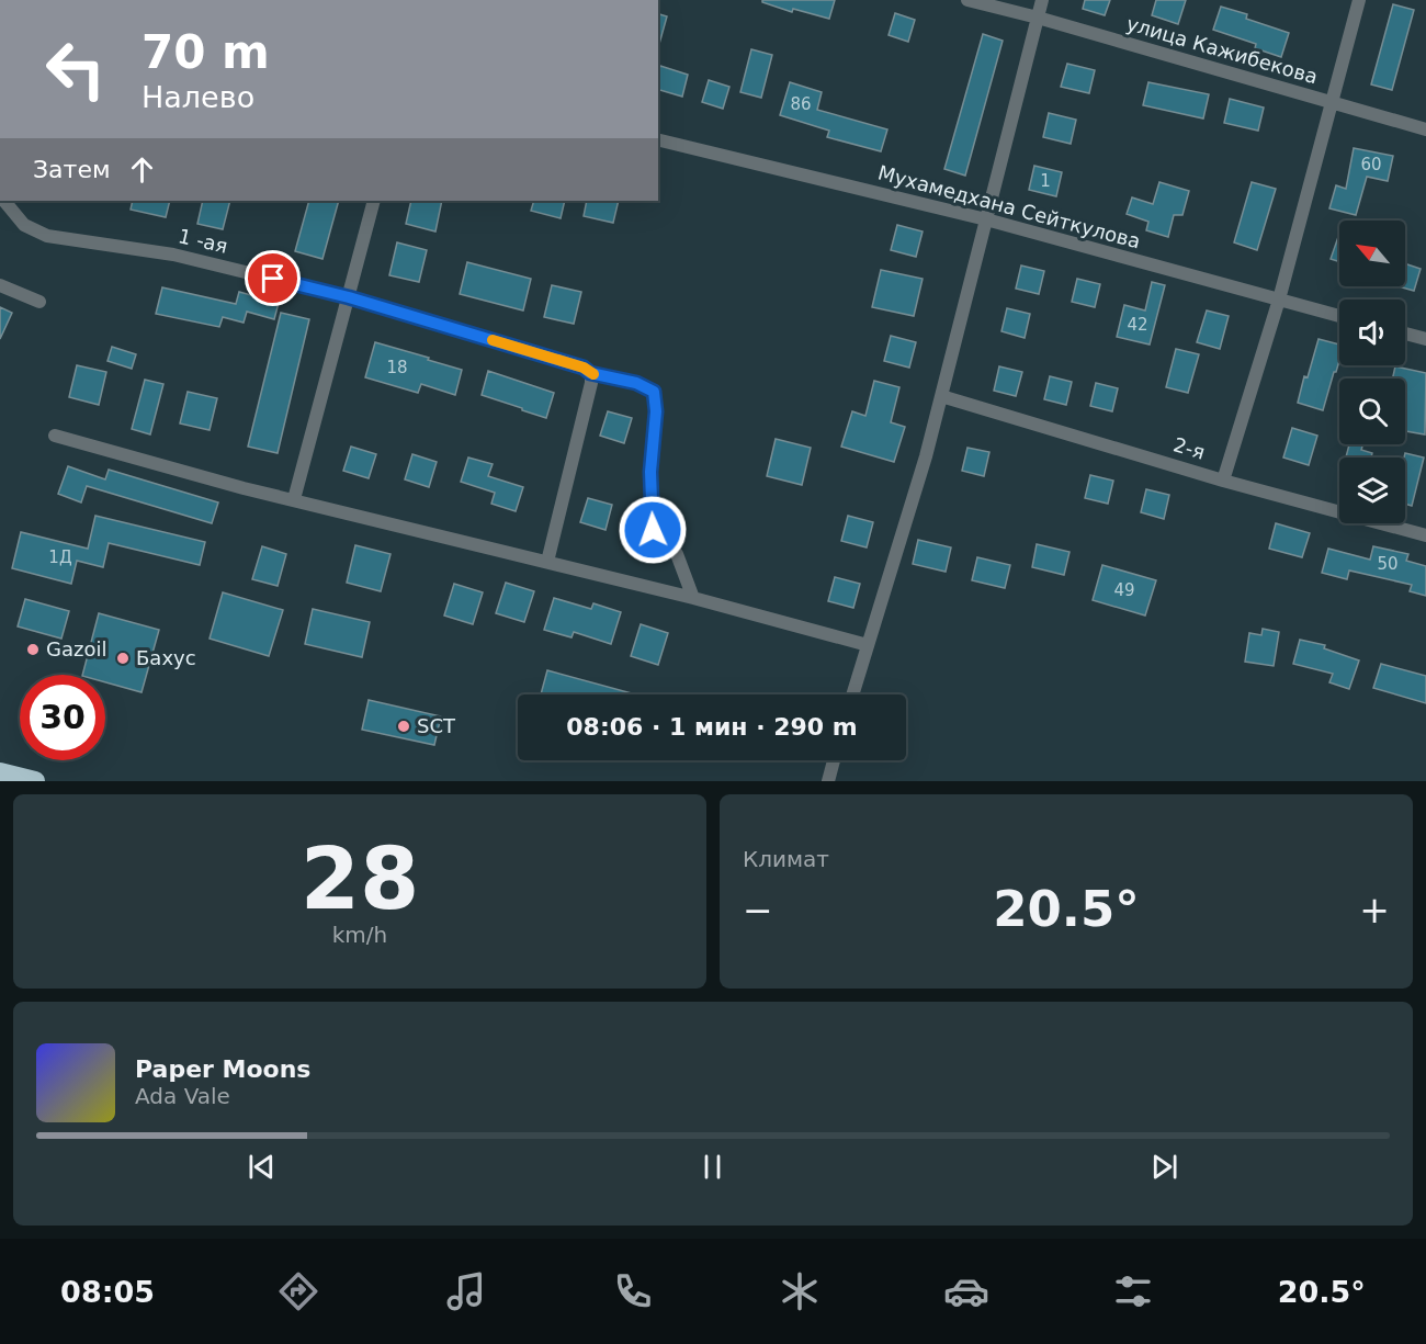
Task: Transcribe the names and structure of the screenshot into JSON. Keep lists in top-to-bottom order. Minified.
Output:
{"streets":{"street":["улица Кажибекова","Мухамедхана Сейткулова","1 -ая","2-я"]},"places":["Gazoil","Бахус","SCT"],"house_numbers":["86","60","1","42","18","1Д","50","49"],"north":"top left","page":{"turn":["70 m","Налево"],"then":"Затем","limit":"30","trip":"08:06 · 1 мин · 290 m","tile":[["28","km/h"],"Климат"],"heat":["−","20.5°","+"],"song":["Paper Moons","Ada Vale"],"tabs":["08:05","20.5°"]}}
